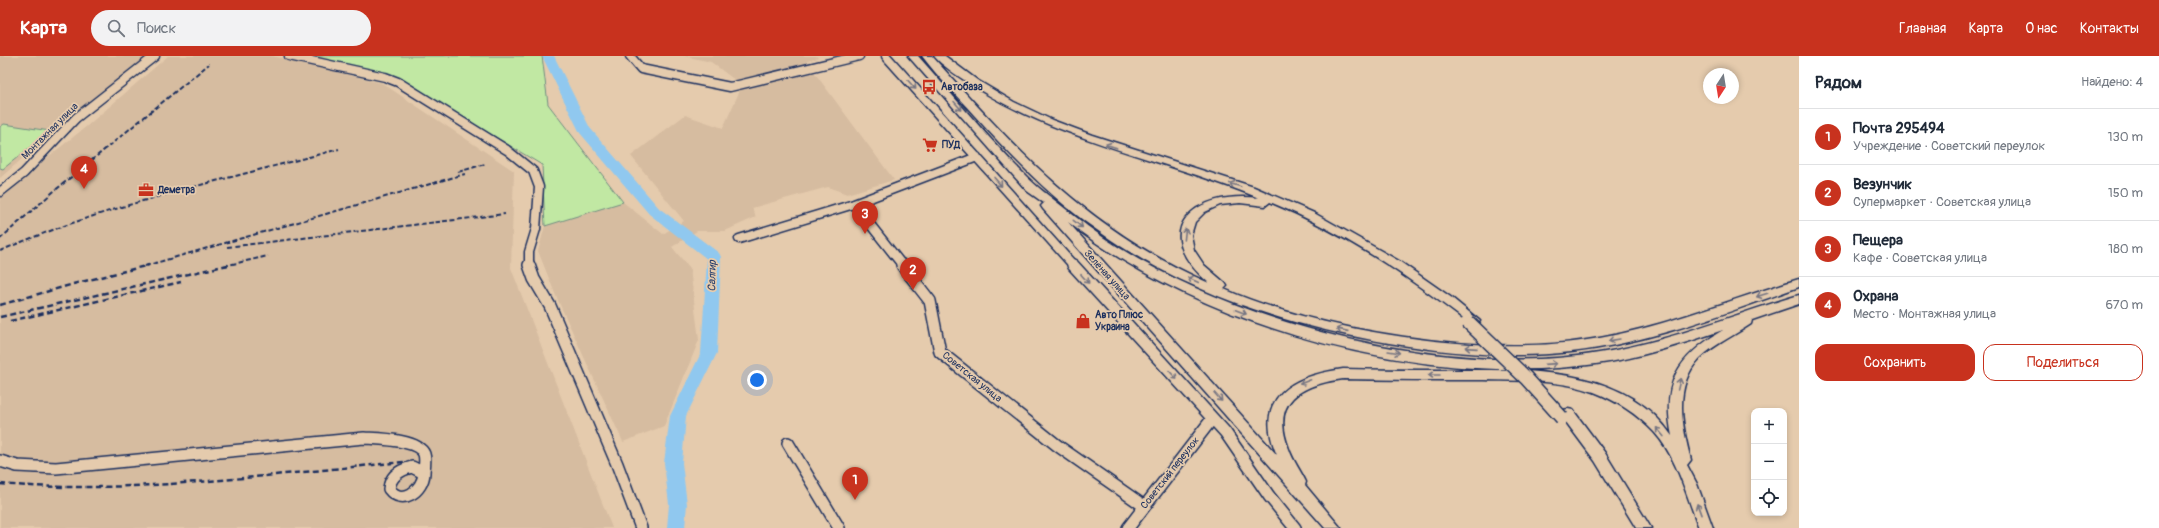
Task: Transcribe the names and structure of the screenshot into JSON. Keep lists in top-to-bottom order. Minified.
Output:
{"streets":{"main road":["Зелёная улица"],"street":["Монтажная улица","Советская улица","Советский переулок"]},"crossings":[["Советская улица","Советский переулок"]],"water":["Салгир"],"places":{"bus stop":["Автобаза"],"supermarket":["ПУД"],"office":["Деметра"],"shop":["Авто Плюс Украина"]},"north":"bottom","page":{"header":"Карта","search":"Поиск","nav":["Главная","Карта","О нас","Контакты"],"heading":["Рядом","Найдено: 4"],"list":[{"mark":"1","name":"Почта 295494","note":"Учреждение · Советский переулок","value":"130 m"},{"mark":"2","name":"Везунчик","note":"Супермаркет · Советская улица","value":"150 m"},{"mark":"3","name":"Пещера","note":"Кафе · Советская улица","value":"180 m"},{"mark":"4","name":"Охрана","note":"Место · Монтажная улица","value":"670 m"}],"pins":["4","3","2","1"],"buttons":["Сохранить","Поделиться"],"map_buttons":["+","−"]}}
